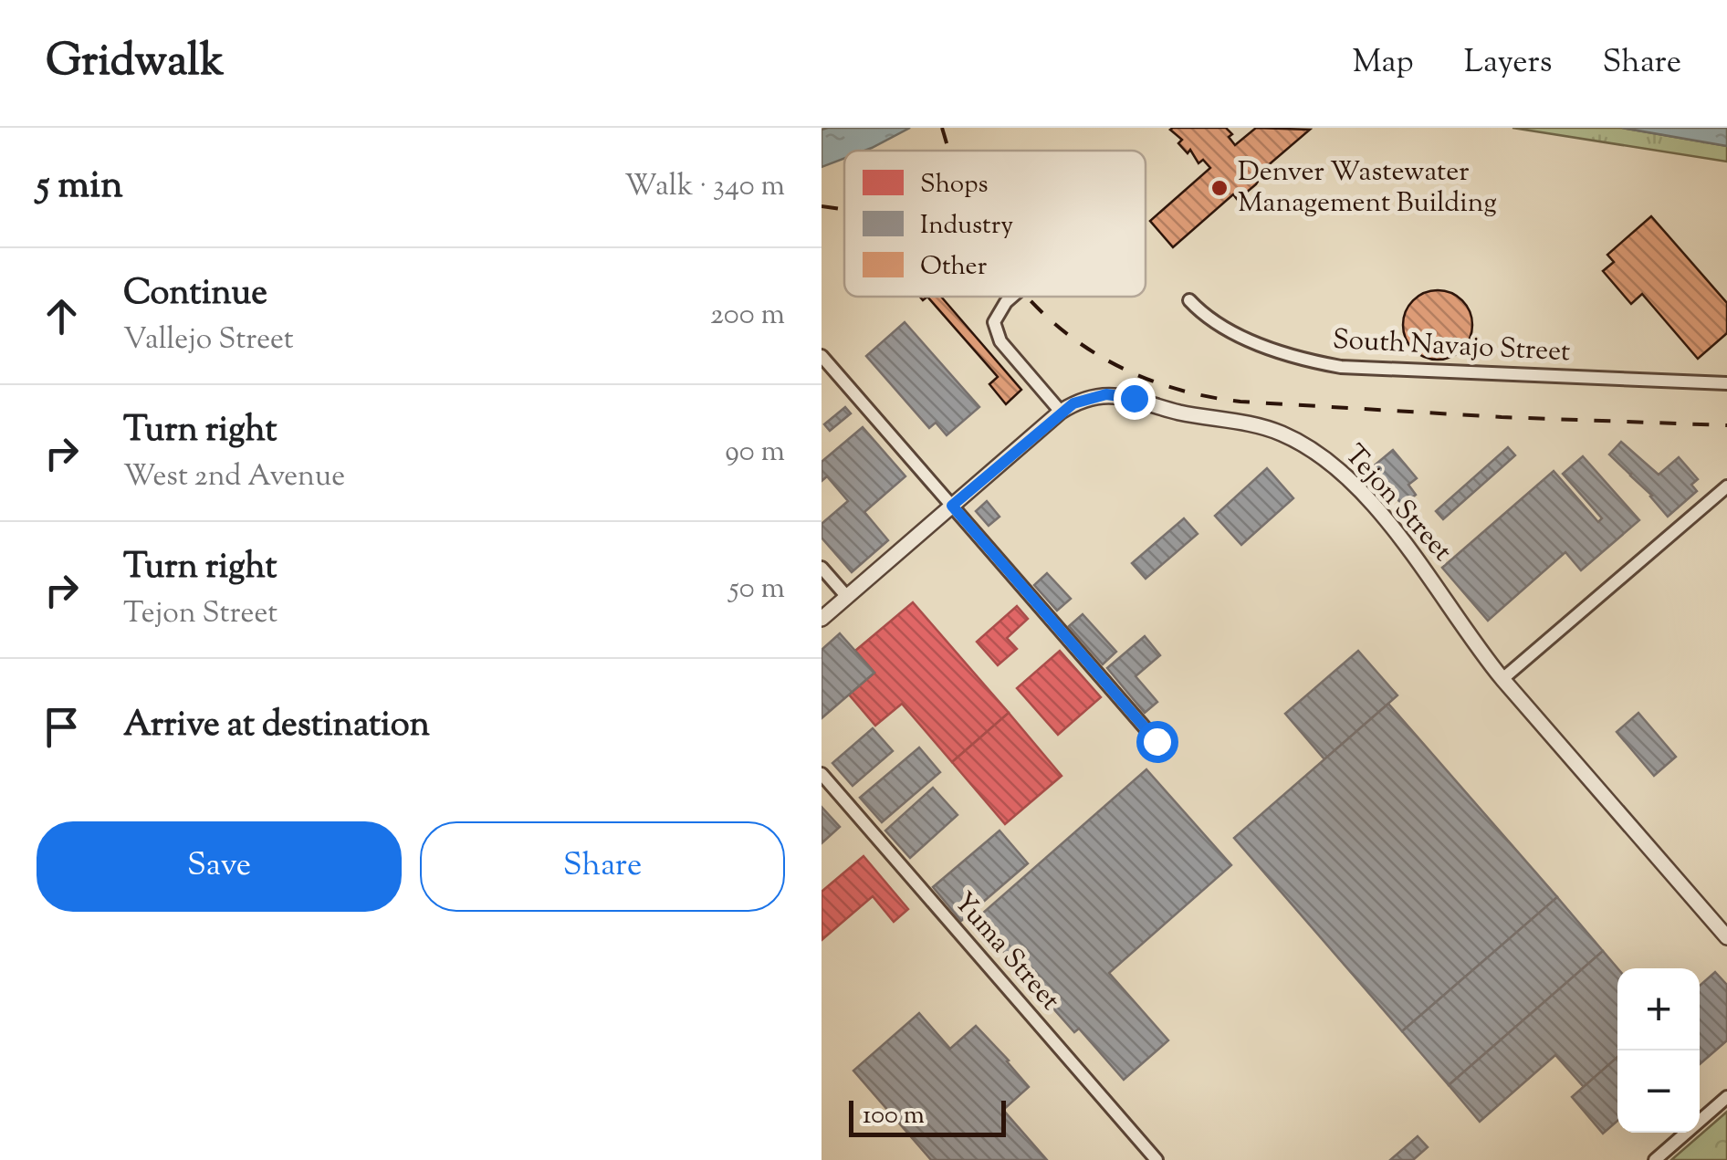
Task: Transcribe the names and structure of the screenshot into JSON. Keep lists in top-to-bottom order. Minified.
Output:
{"streets":{"street":["South Navajo Street","Tejon Street","Yuma Street"]},"places":["Denver Wastewater Management Building"],"legend":["Shops","Industry","Other"],"scale_bar":"100 m","page":{"header":"Gridwalk","nav":["Map","Layers","Share"],"heading":["5 min","Walk · 340 m"],"list":[["Continue","Vallejo Street","200 m"],["Turn right","West 2nd Avenue","90 m"],["Turn right","Tejon Street","50 m"],"Arrive at destination"],"buttons":["Save","Share"],"map_buttons":["+","−"],"scale":"100 m"}}
